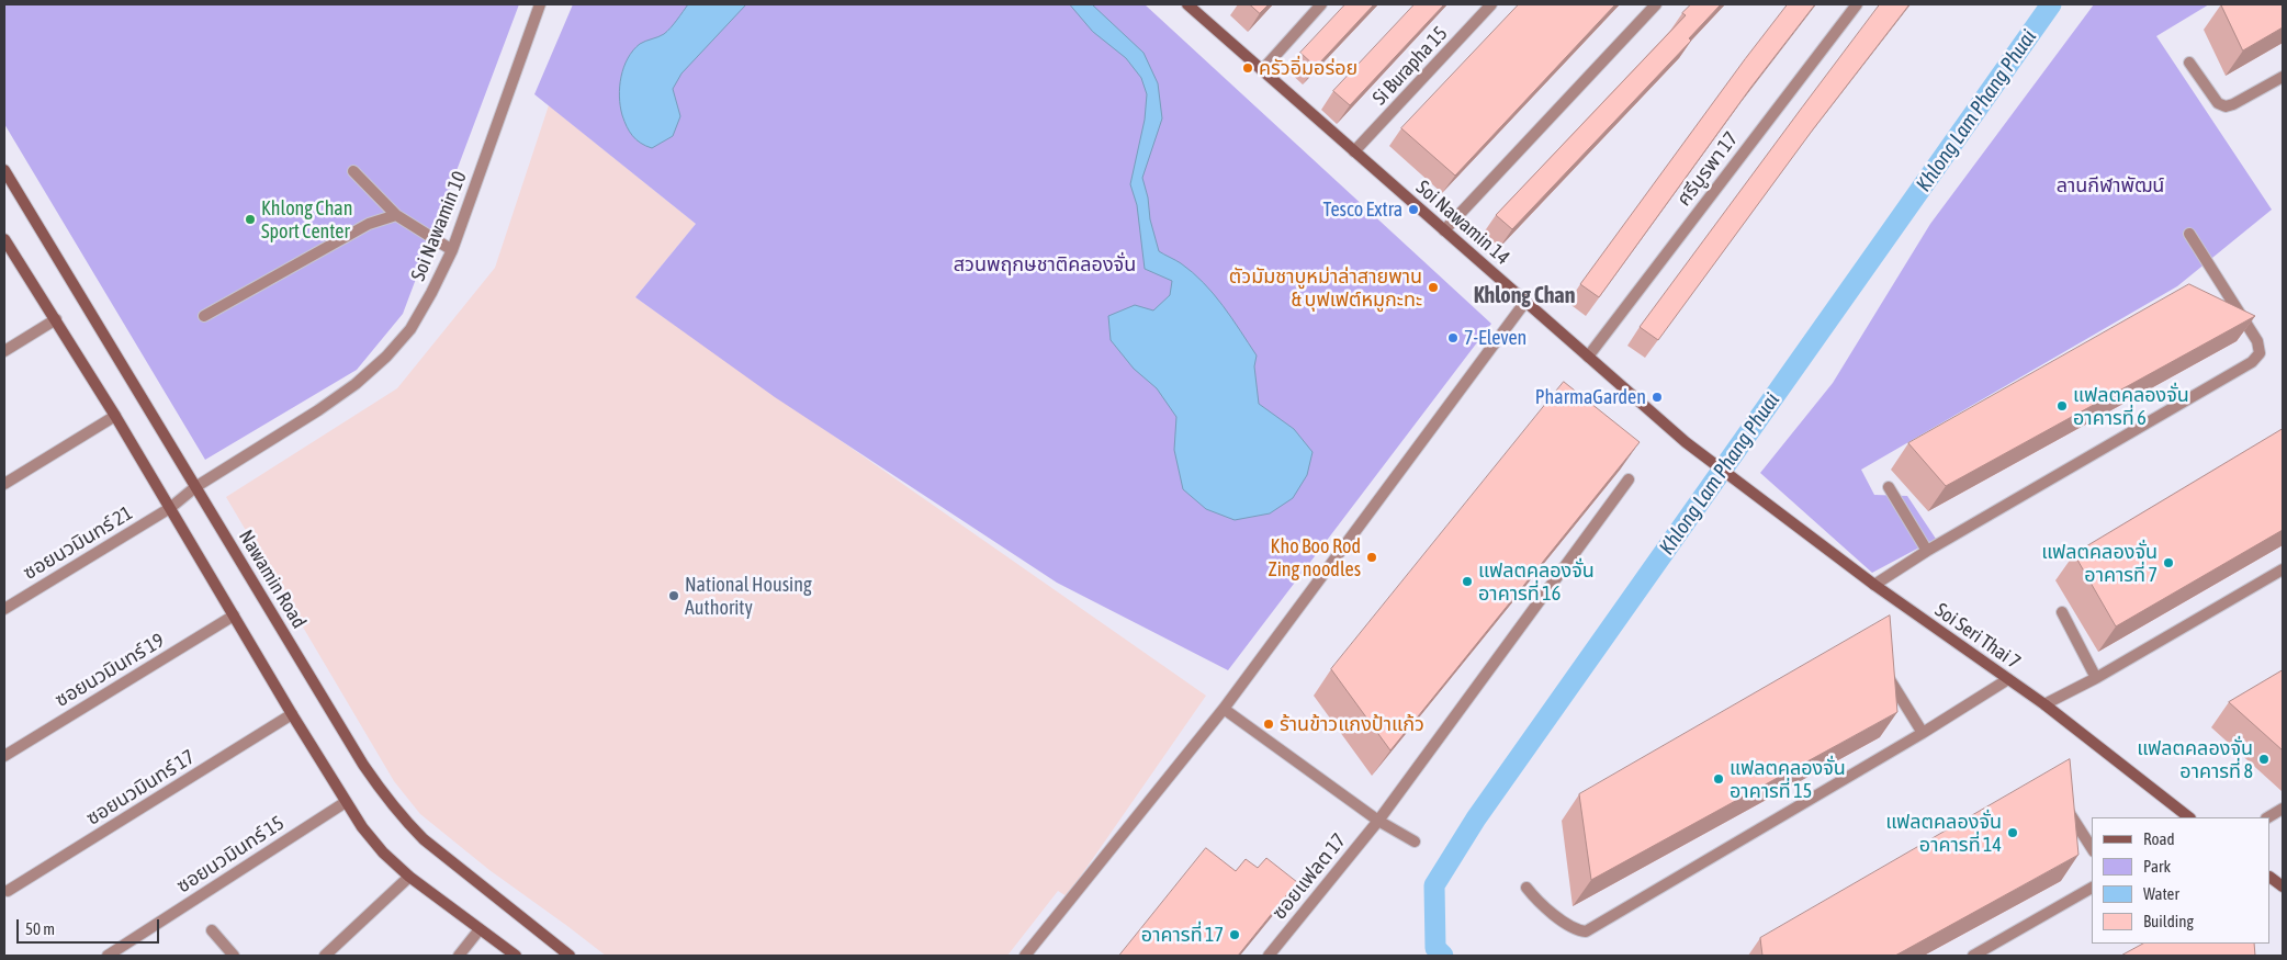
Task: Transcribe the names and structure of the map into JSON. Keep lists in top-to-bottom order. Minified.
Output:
{"streets":{"main road":["Soi Nawamin 14","Nawamin Road","Soi Seri Thai 7"],"street":["Si Burapha 15","ศรีบูรพา 17","Soi Nawamin 10","ซอยนวมินทร์ 21","ซอยนวมินทร์ 19","ซอยนวมินทร์ 17","ซอยนวมินทร์ 15","ซอยแฟลต 17"]},"crossings":[["Si Burapha 15","Soi Nawamin 14"],["ศรีบูรพา 17","Soi Nawamin 14"],["Soi Nawamin 14","Soi Seri Thai 7"],["Soi Nawamin 10","ซอยนวมินทร์ 21"],["Soi Nawamin 10","Nawamin Road"]],"districts":["Khlong Chan"],"water":["Khlong Lam Phang Phuai"],"parks":["ลานกีฬาพัฒน์","สวนพฤกษชาติคลองจั่น"],"places":["ครัวอิ่มอร่อย","Tesco Extra","Khlong Chan Sport Center","ตัวมัมชาบูหม่าล่าสายพาน & บุฟเฟต์หมูกะทะ","7-Eleven","PharmaGarden","แฟลตคลองจั่น อาคารที่ 6","Kho Boo Rod Zing noodles","แฟลตคลองจั่น อาคารที่ 7","แฟลตคลองจั่น อาคารที่ 16","National Housing Authority","ร้านข้าวแกงป้าแก้ว","แฟลตคลองจั่น อาคารที่ 8","แฟลตคลองจั่น อาคารที่ 15","แฟลตคลองจั่น อาคารที่ 14","อาคารที่ 17"],"legend":["Road","Park","Water","Building"],"scale_bar":"50 m"}
